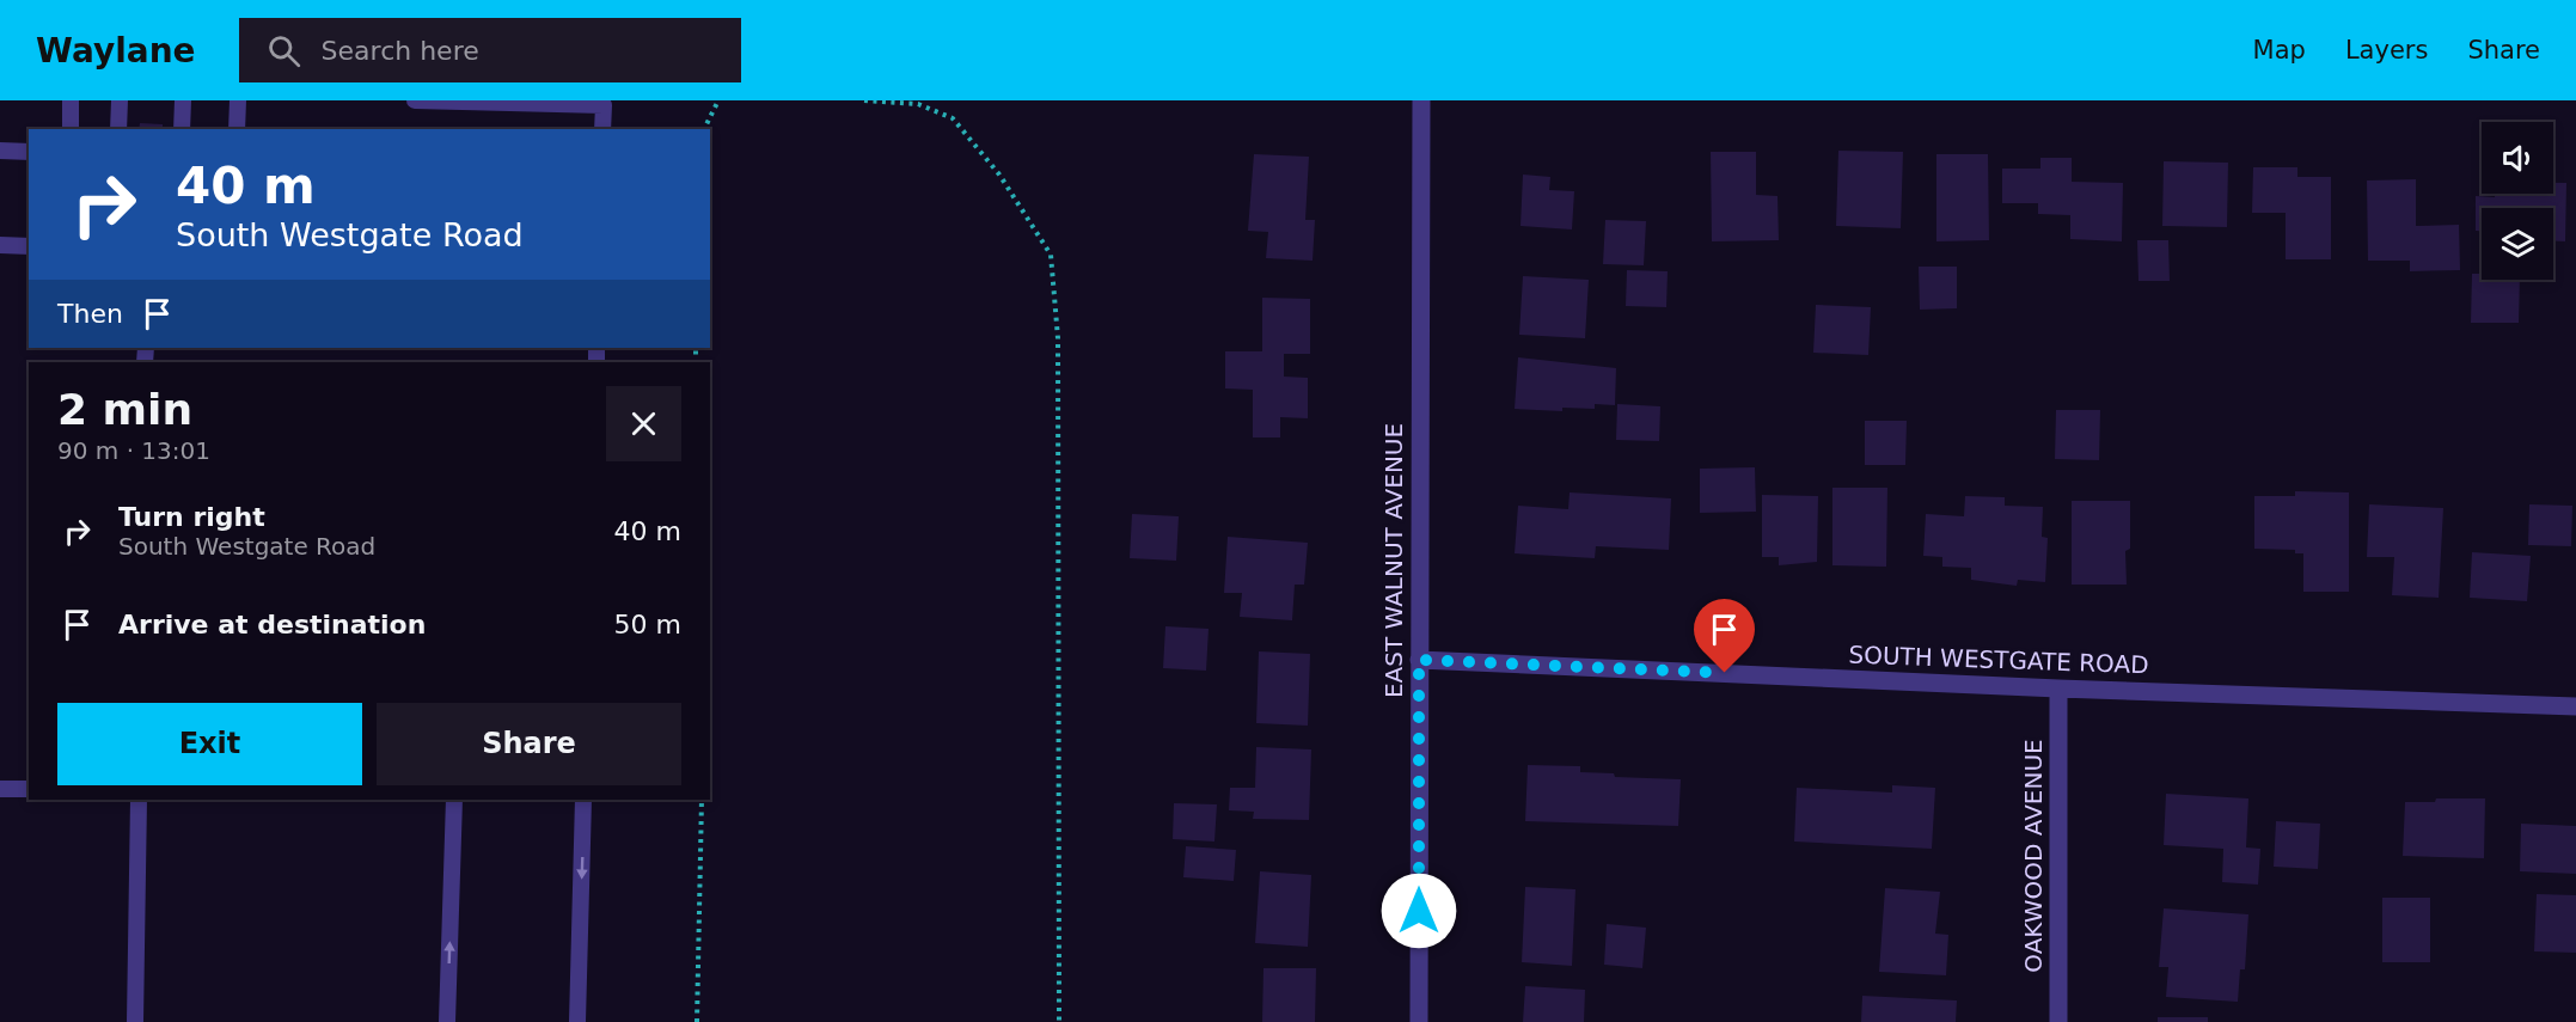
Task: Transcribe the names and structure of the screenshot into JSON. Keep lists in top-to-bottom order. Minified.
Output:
{"streets":{"street":["EAST WALNUT AVENUE","SOUTH WESTGATE ROAD","OAKWOOD AVENUE"]},"crossings":[["EAST WALNUT AVENUE","SOUTH WESTGATE ROAD"],["SOUTH WESTGATE ROAD","OAKWOOD AVENUE"]],"page":{"header":"Waylane","search":"Search here","nav":["Map","Layers","Share"],"turn":["40 m","South Westgate Road"],"then":"Then","heading":["2 min","90 m · 13:01"],"list":[{"name":"Turn right","note":"South Westgate Road","value":"40 m"},{"name":"Arrive at destination","value":"50 m"}],"buttons":["Exit","Share"]}}
